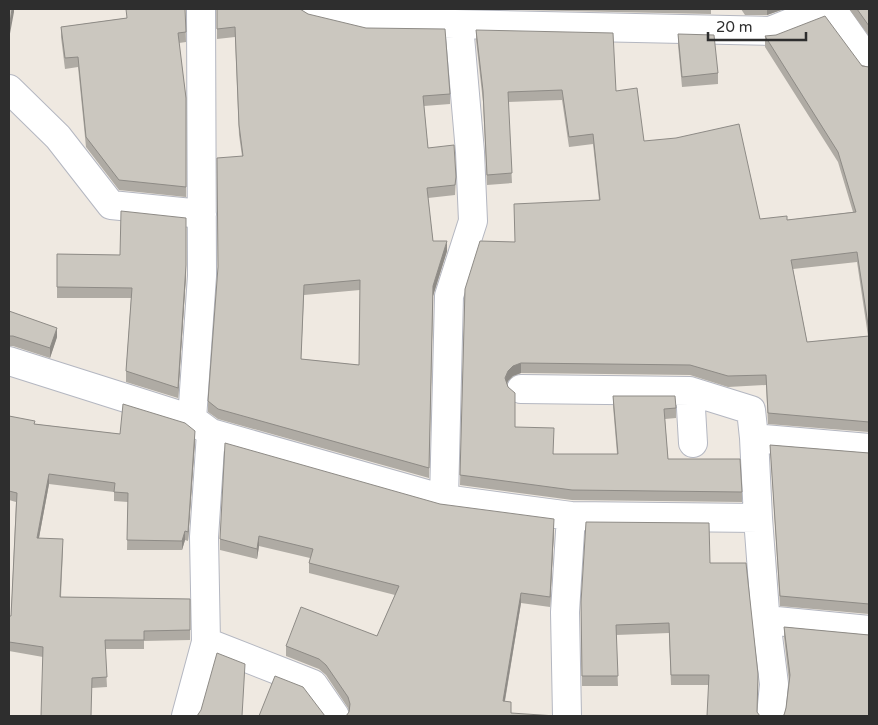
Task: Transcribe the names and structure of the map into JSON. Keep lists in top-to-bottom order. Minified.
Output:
{"scale_bar":"20 m"}
